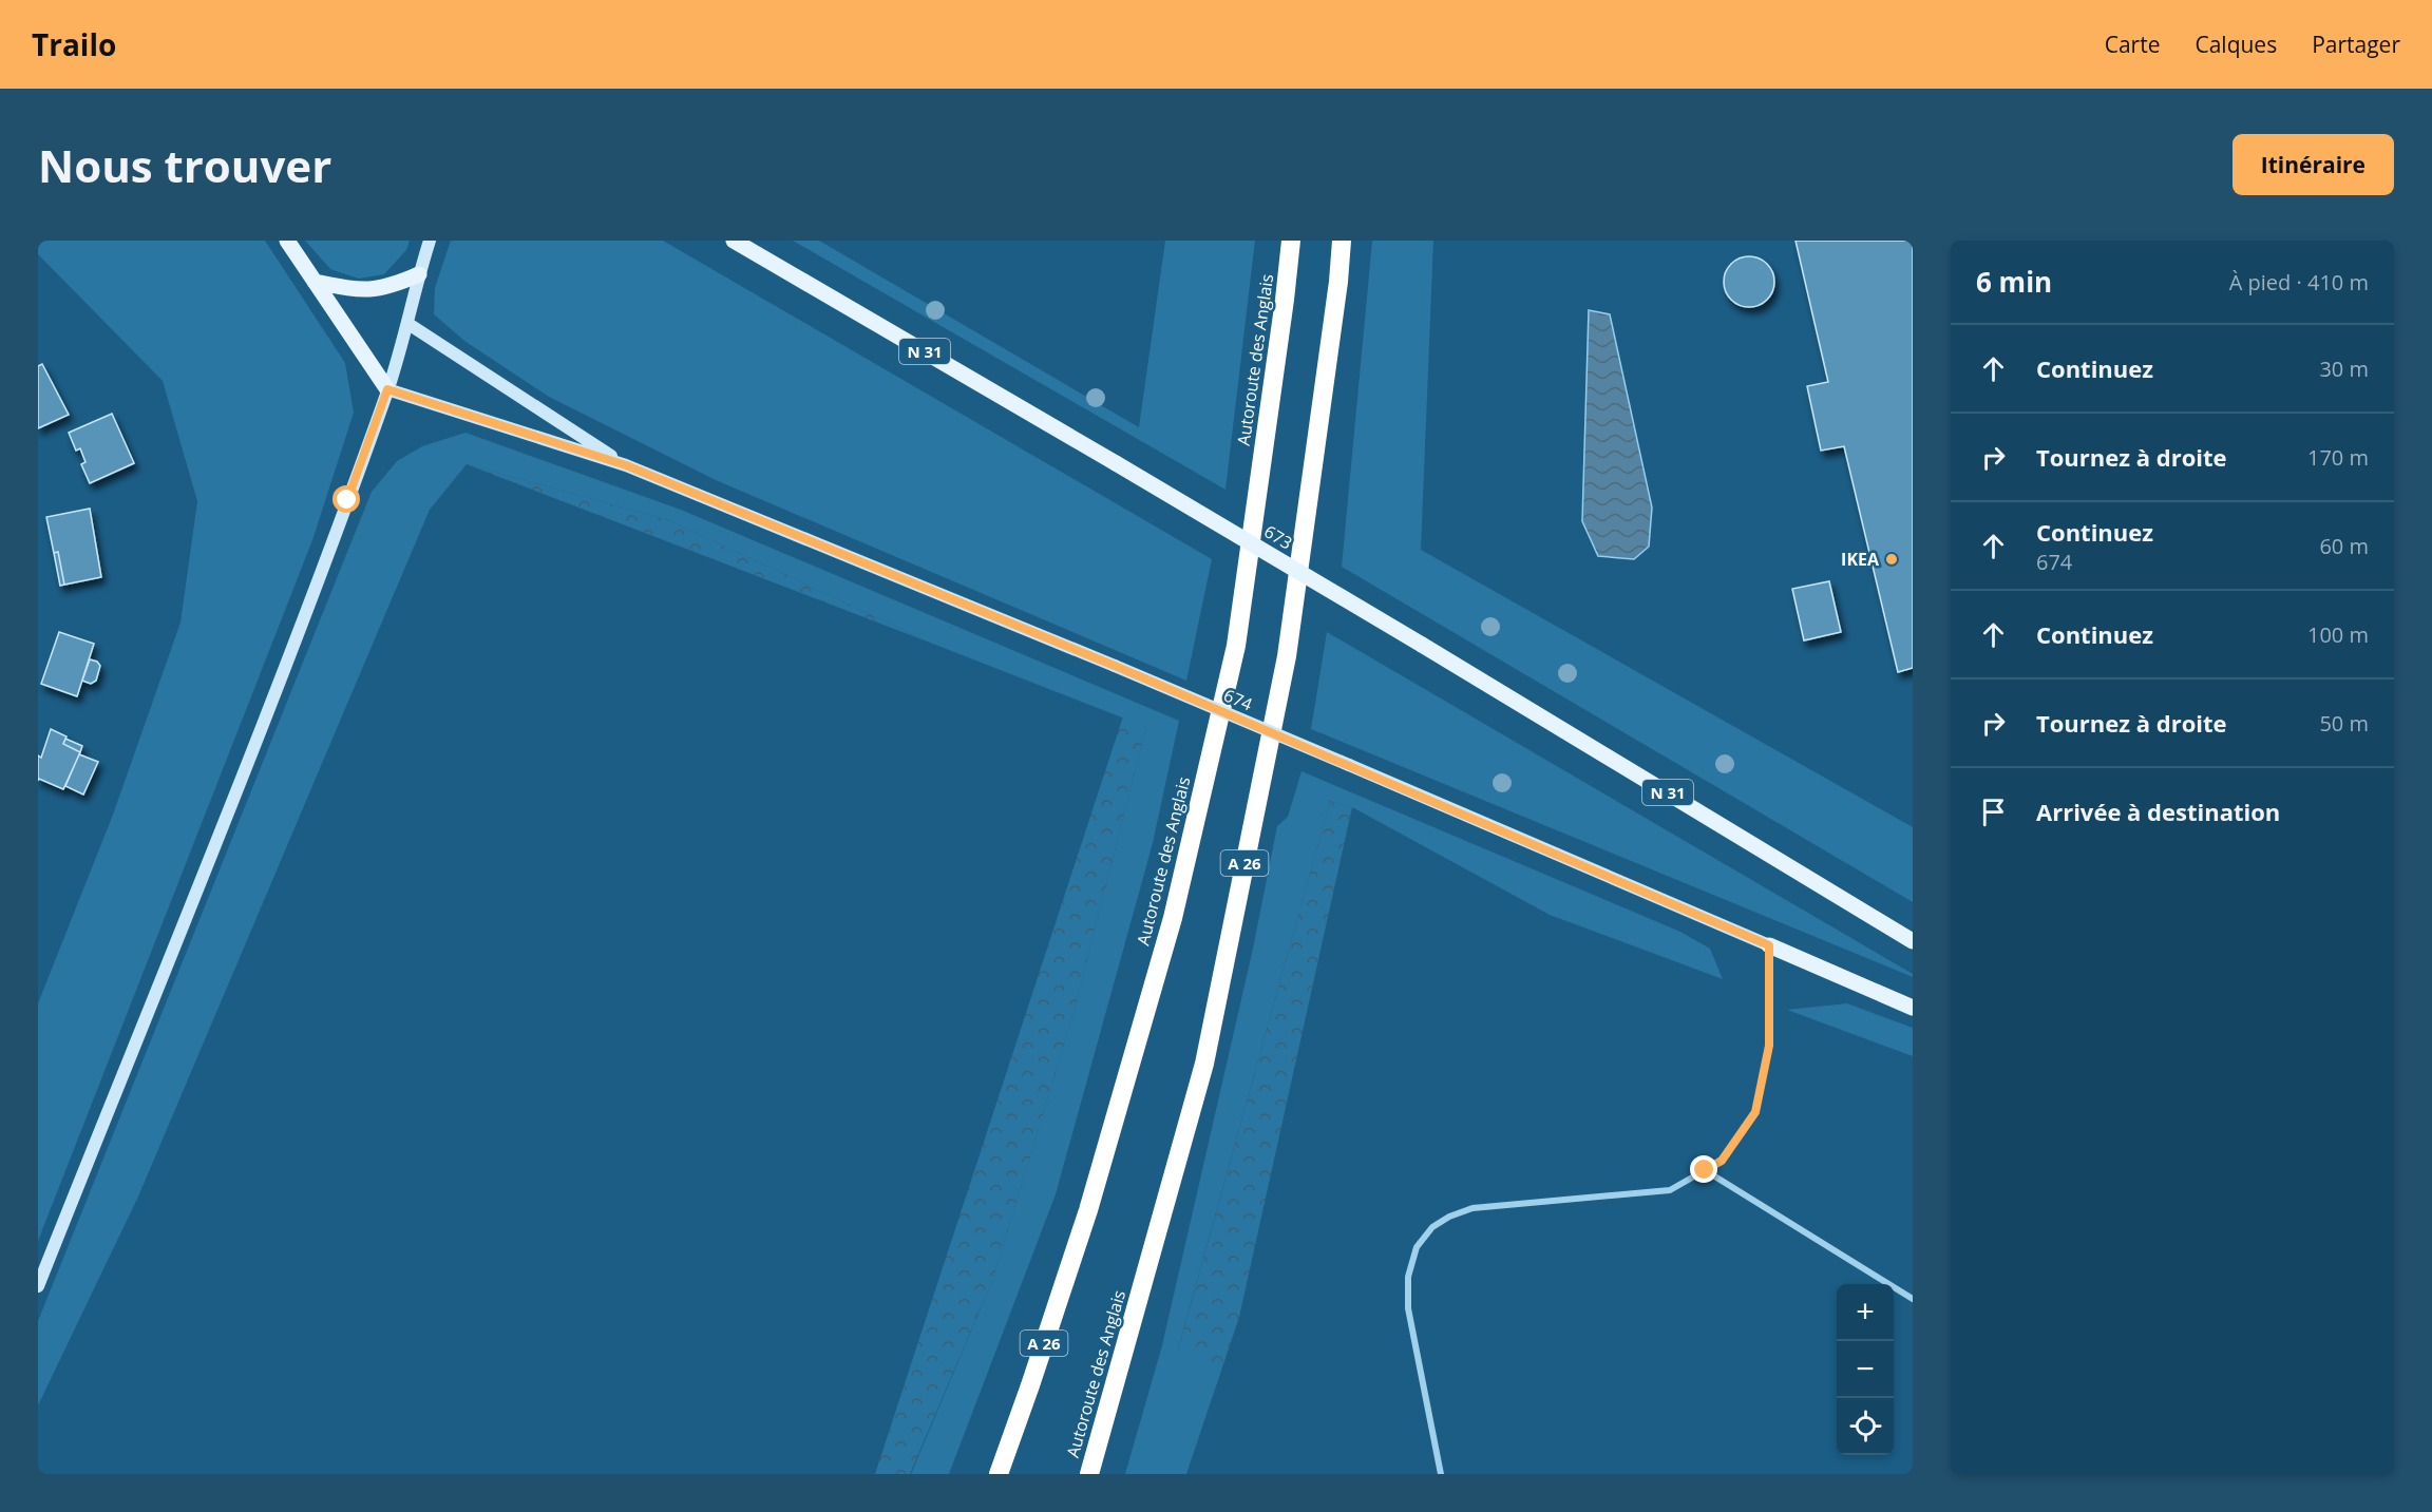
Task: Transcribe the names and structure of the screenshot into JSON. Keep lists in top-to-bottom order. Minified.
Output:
{"streets":{"highway":["Autoroute des Anglais","A 26"],"main road":["N 31","673"],"street":["674"]},"places":["IKEA"],"page":{"header":"Trailo","nav":["Carte","Calques","Partager"],"buttons":"Itinéraire","title":"Nous trouver","heading":["6 min","À pied · 410 m"],"list":[["Continuez","30 m"],["Tournez à droite","170 m"],["Continuez","674","60 m"],["Continuez","100 m"],["Tournez à droite","50 m"],"Arrivée à destination"],"map_buttons":["+","−"]}}
